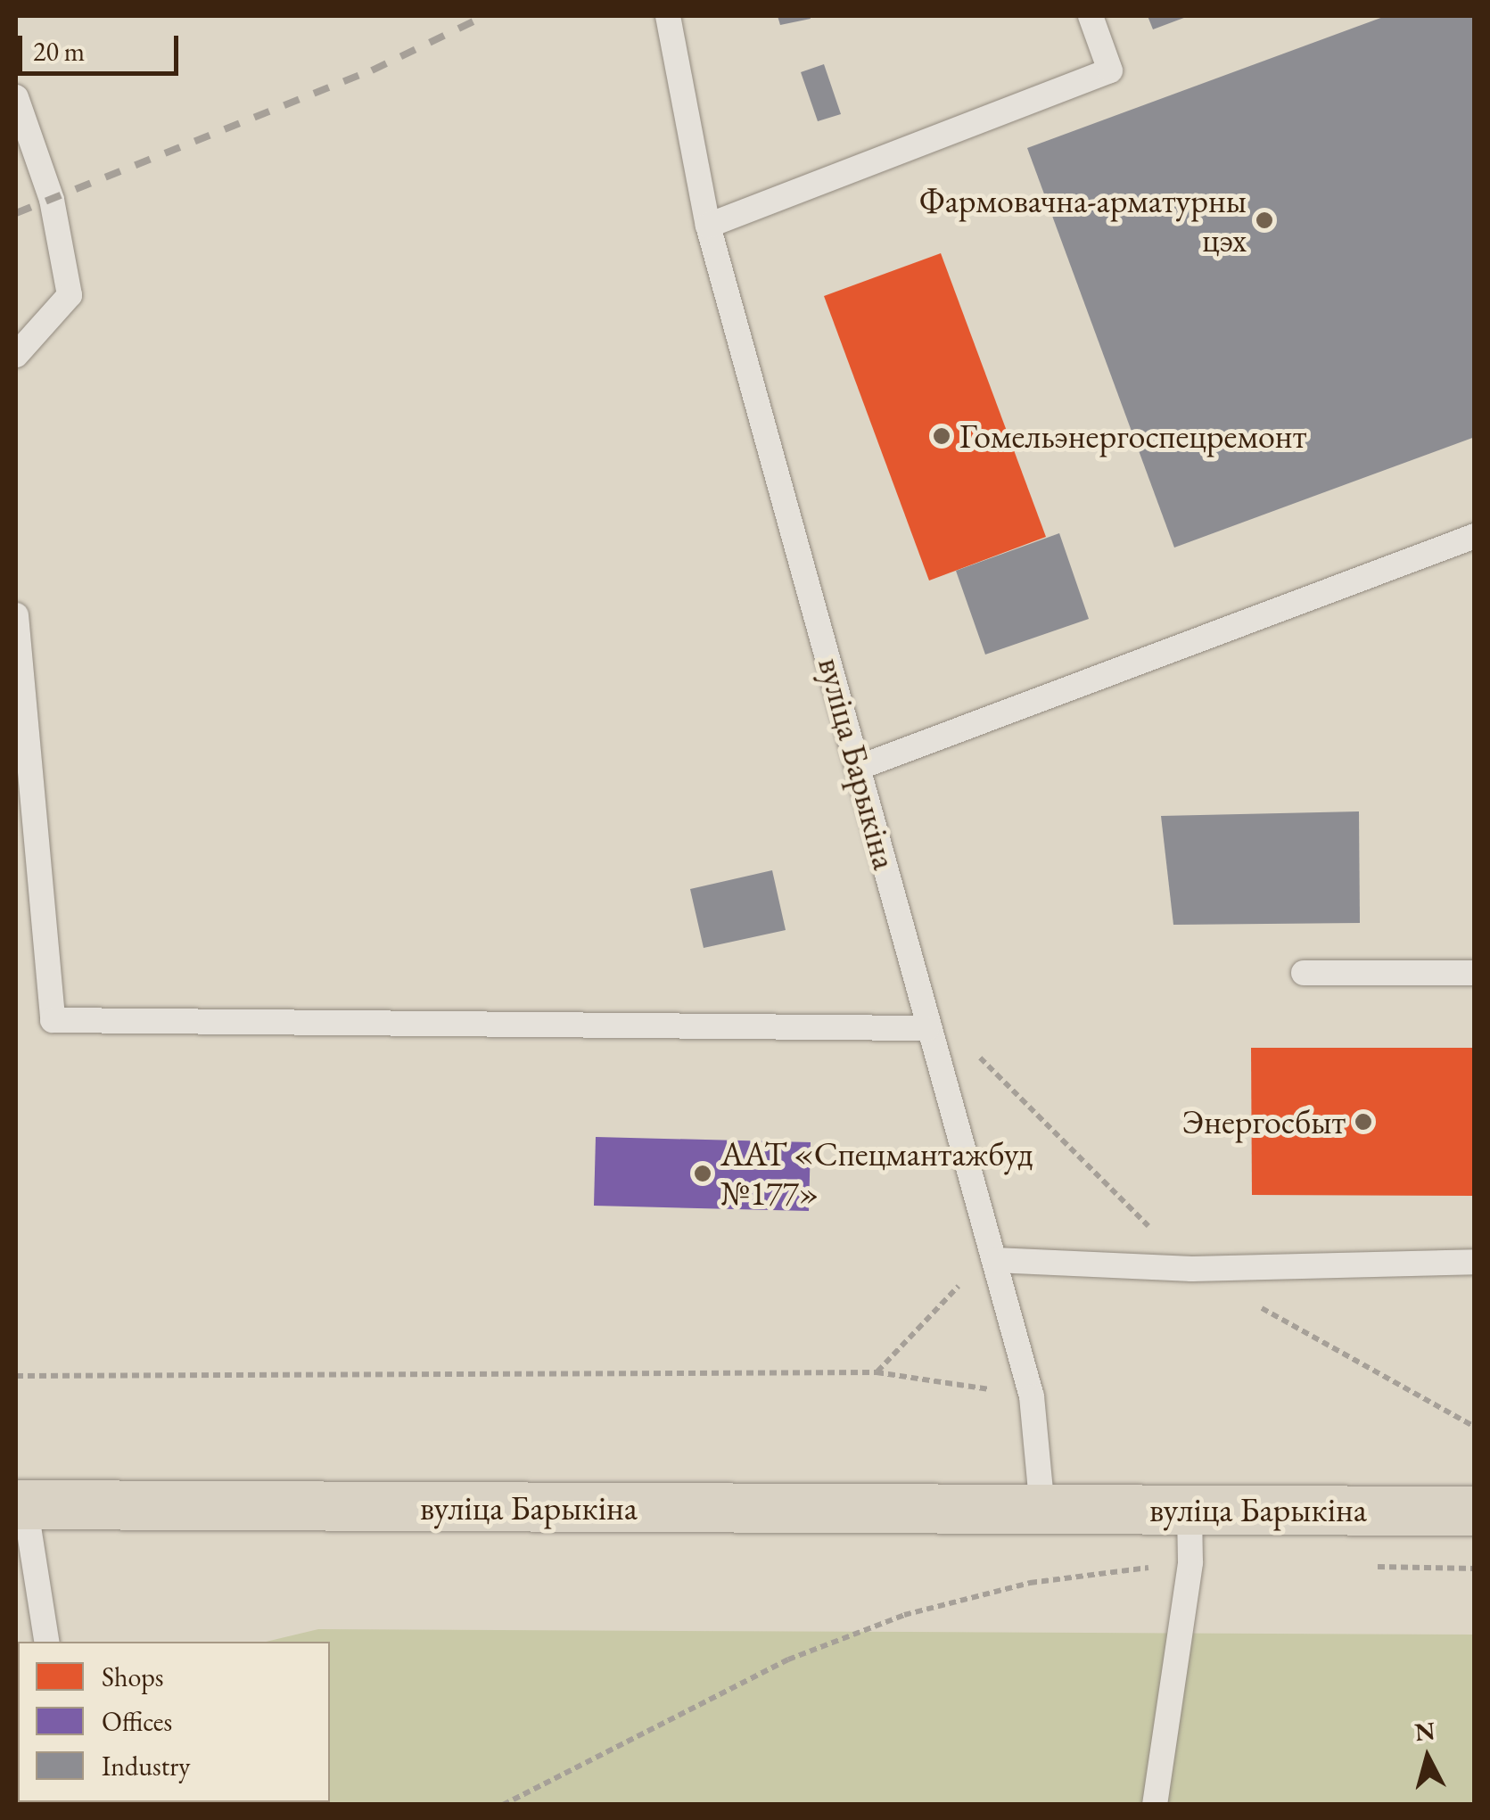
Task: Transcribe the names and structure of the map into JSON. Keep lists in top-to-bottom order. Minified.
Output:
{"streets":{"main road":["вуліца Барыкіна"]},"places":["Фармовачна-арматурны цэх","Гомельэнергоспецремонт","Энергосбыт","ААТ «Спецмантажбуд №177»"],"legend":["Shops","Offices","Industry"],"scale_bar":"20 m","north":"top"}
